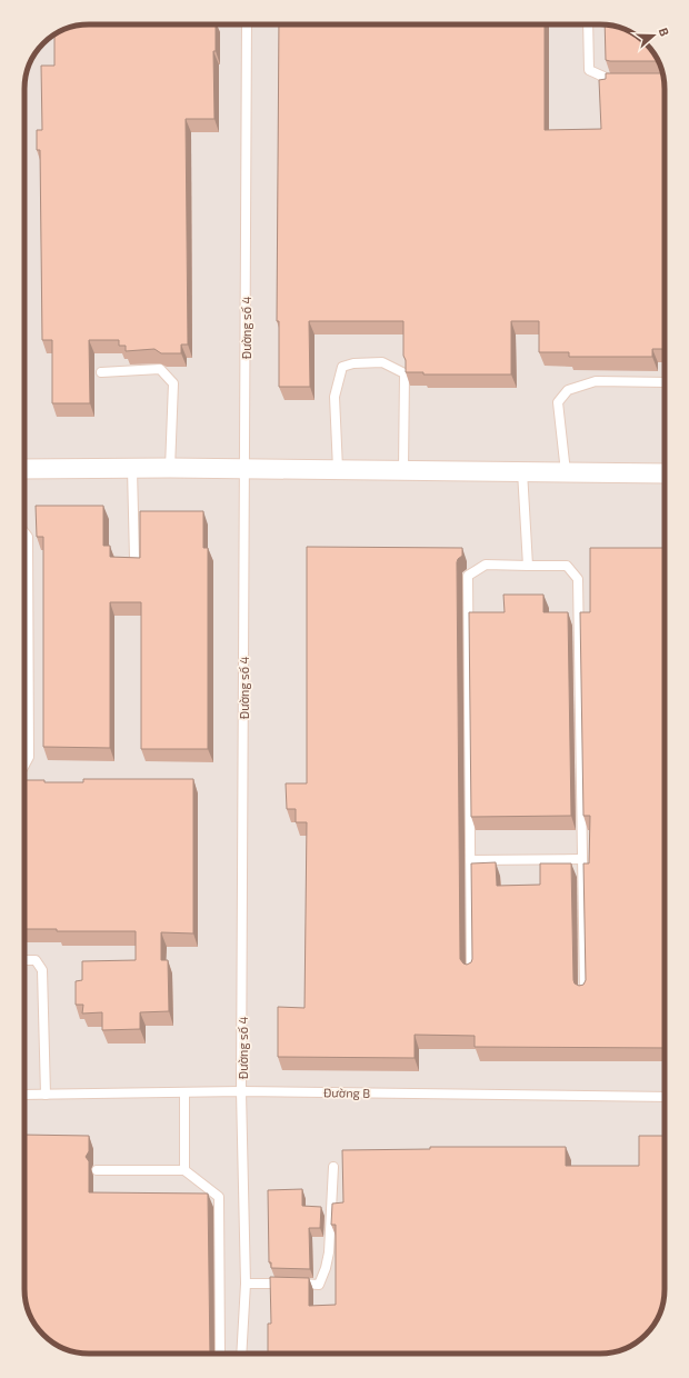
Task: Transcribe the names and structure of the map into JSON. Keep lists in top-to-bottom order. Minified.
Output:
{"streets":{"lane":["Đường số 4","Đường B"]},"crossings":[["Đường số 4","Đường B"]],"north":"right"}
